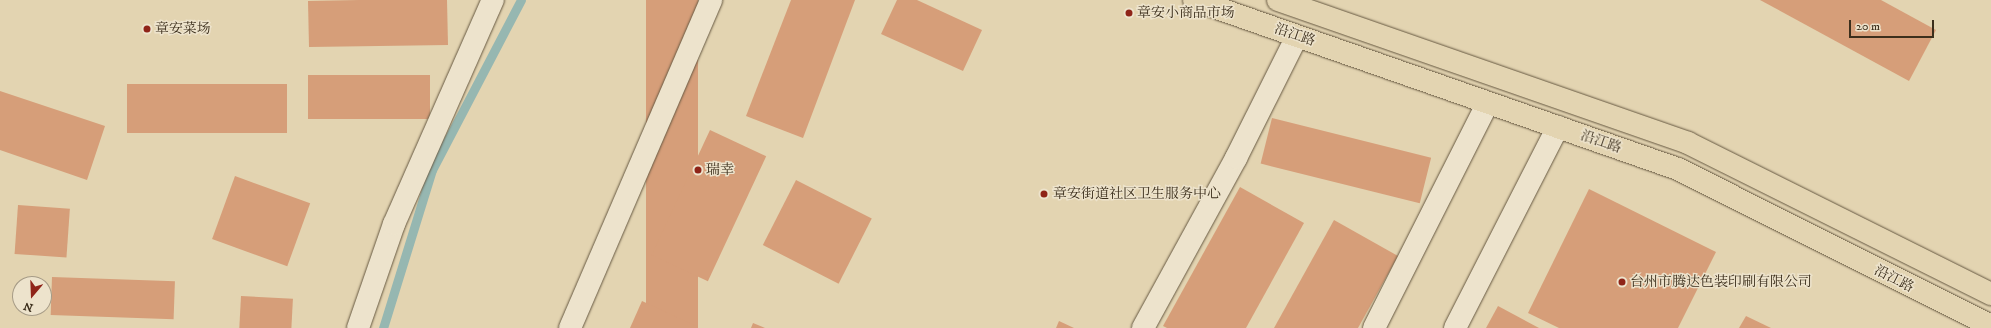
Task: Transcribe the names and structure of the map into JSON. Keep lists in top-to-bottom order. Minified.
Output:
{"streets":{"main road":["沿江路"]},"places":["章安小商品市场","章安菜场","瑞幸","章安街道社区卫生服务中心","台州市腾达色装印刷有限公司"],"scale_bar":"20 m","north":"bottom"}
